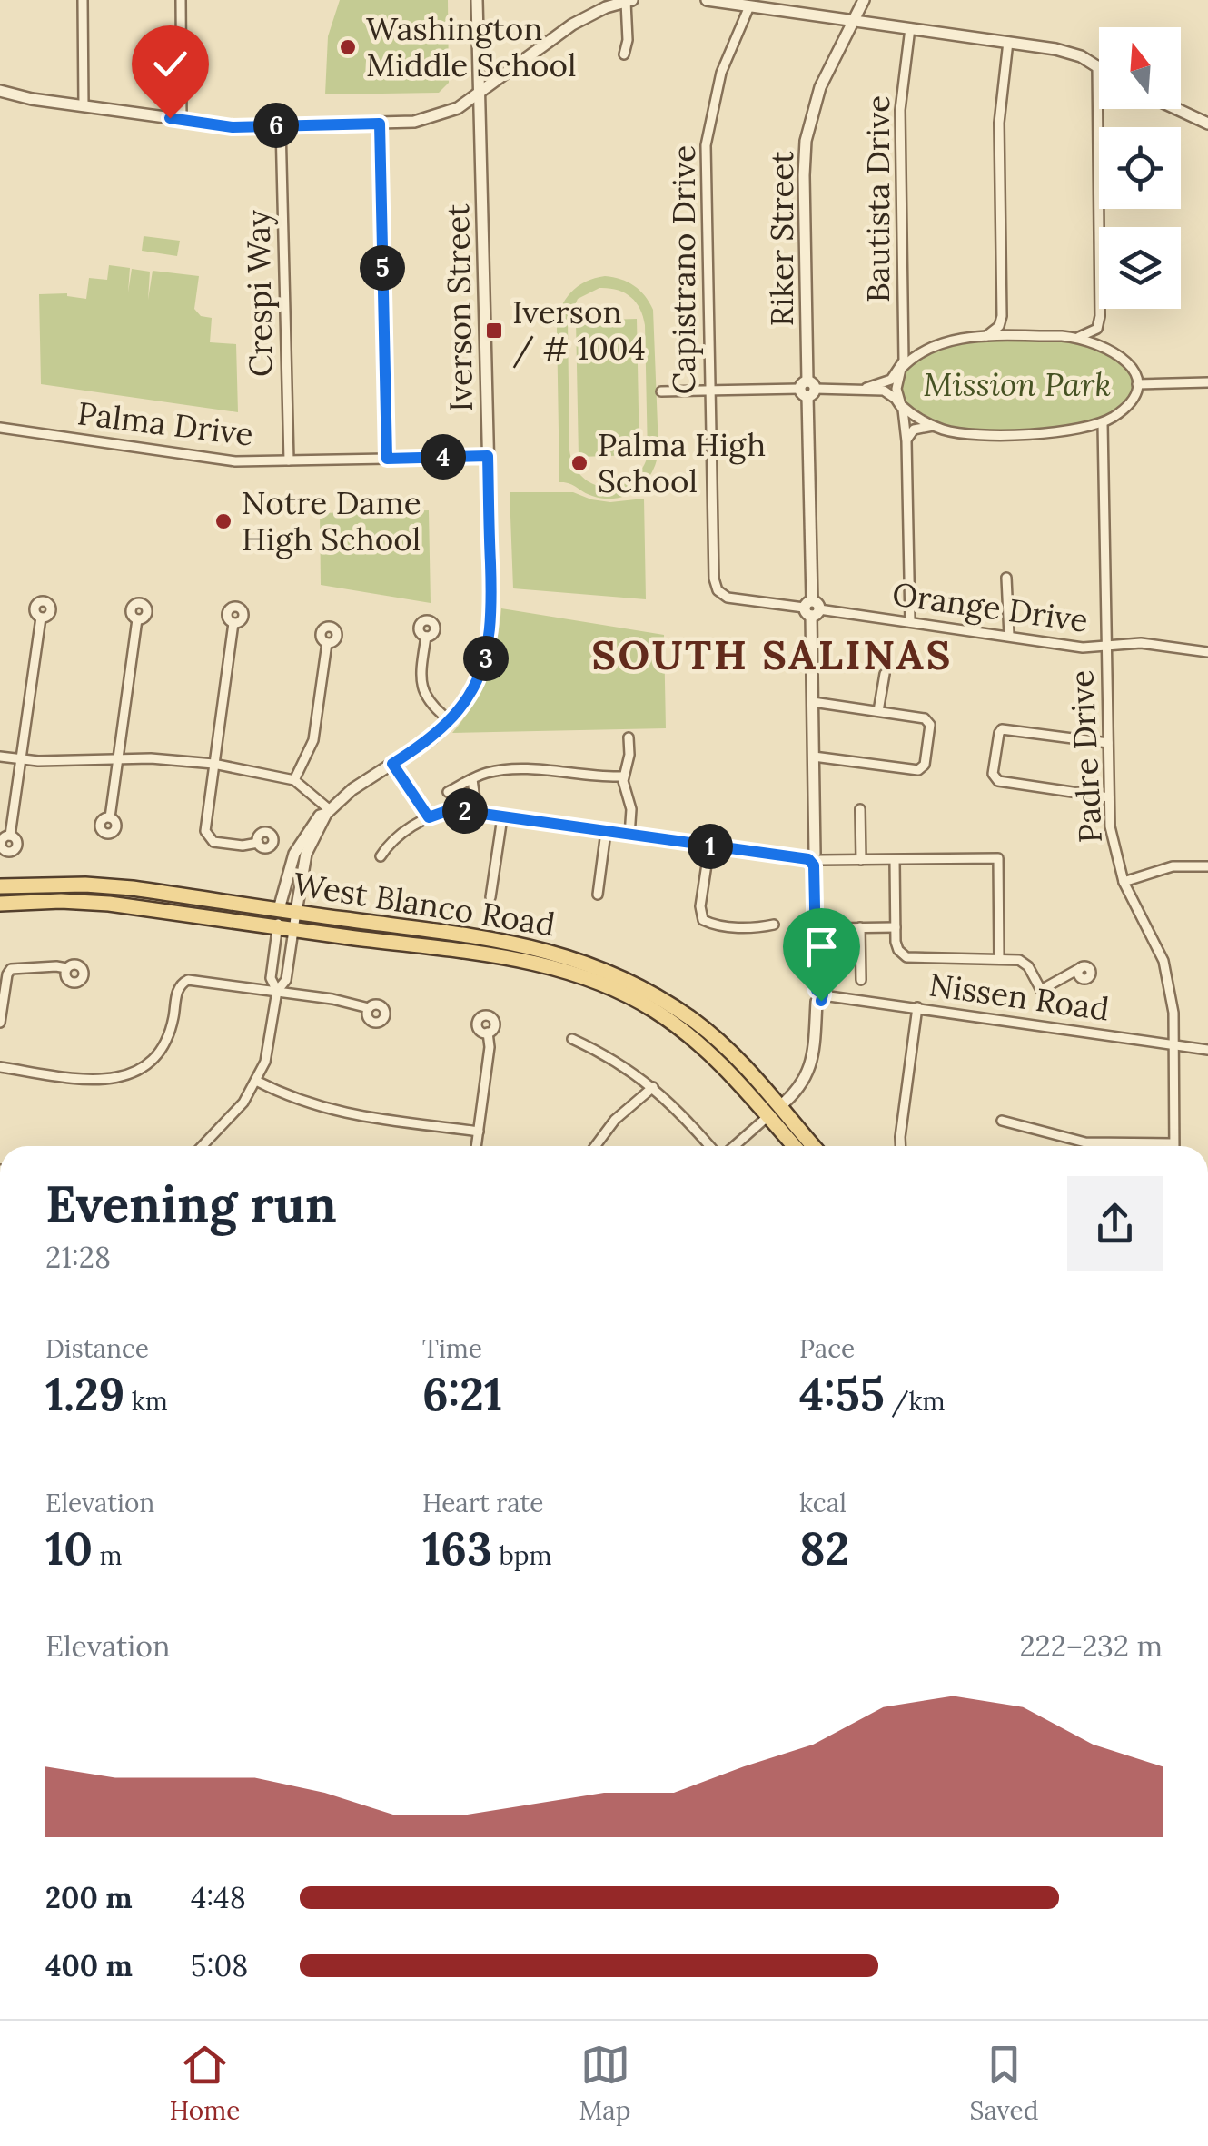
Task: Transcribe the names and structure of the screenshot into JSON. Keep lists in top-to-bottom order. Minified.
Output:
{"streets":{"main road":["West Blanco Road"],"street":["Bautista Drive","Riker Street","Capistrano Drive","Crespi Way","Iverson Street","Palma Drive","Orange Drive","Padre Drive","Nissen Road"]},"crossings":[["Riker Street","Orange Drive"],["Riker Street","West Blanco Road"],["Riker Street","Nissen Road"],["Capistrano Drive","Orange Drive"],["Crespi Way","Palma Drive"],["Iverson Street","Palma Drive"],["Iverson Street","West Blanco Road"],["Orange Drive","Padre Drive"],["Padre Drive","Nissen Road"]],"districts":["SOUTH SALINAS"],"parks":["Mission Park"],"places":{"other":["Washington Middle School","Palma High School","Notre Dame High School"],"transit":["Iverson / # 1004"]},"north":"top","page":{"pins":["6","5","4","3","2","1"],"heading":["Evening run","21:28"],"stats":[["Distance","1.29 km"],["Time","6:21"],["Pace","4:55 /km"],["Elevation","10 m"],["Heart rate","163 bpm"],["kcal","82"]],"chart":["Elevation","222–232 m"],"list":[{"name":"200 m","note":"4:48"},{"name":"400 m","note":"5:08"}],"tabs":["Home","Map","Saved"]}}
